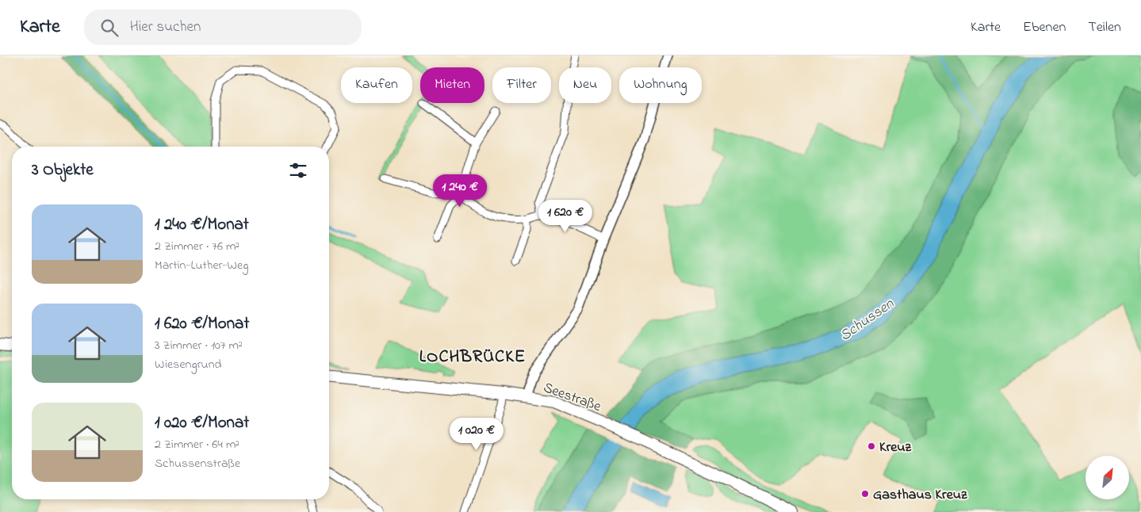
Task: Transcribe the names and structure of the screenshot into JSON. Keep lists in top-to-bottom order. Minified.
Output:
{"streets":{"main road":["Seestraße"]},"districts":["LOCHBRÜCKE"],"water":["Schussen"],"places":["Kreuz","Gasthaus Kreuz"],"north":"top right","page":{"header":"Karte","search":"Hier suchen","nav":["Karte","Ebenen","Teilen"],"chip":["Kaufen","Mieten","Filter","Neu","Wohnung"],"heading":"3 Objekte","price":["1 240 €","1 620 €","1 020 €"],"list":[{"name":"1 240 €/Monat","note":"2 Zimmer · 76 m² · Martin-Luther-Weg"},{"name":"1 620 €/Monat","note":"3 Zimmer · 107 m² · Wiesengrund"},{"name":"1 020 €/Monat","note":"2 Zimmer · 64 m² · Schussenstraße"}]}}
